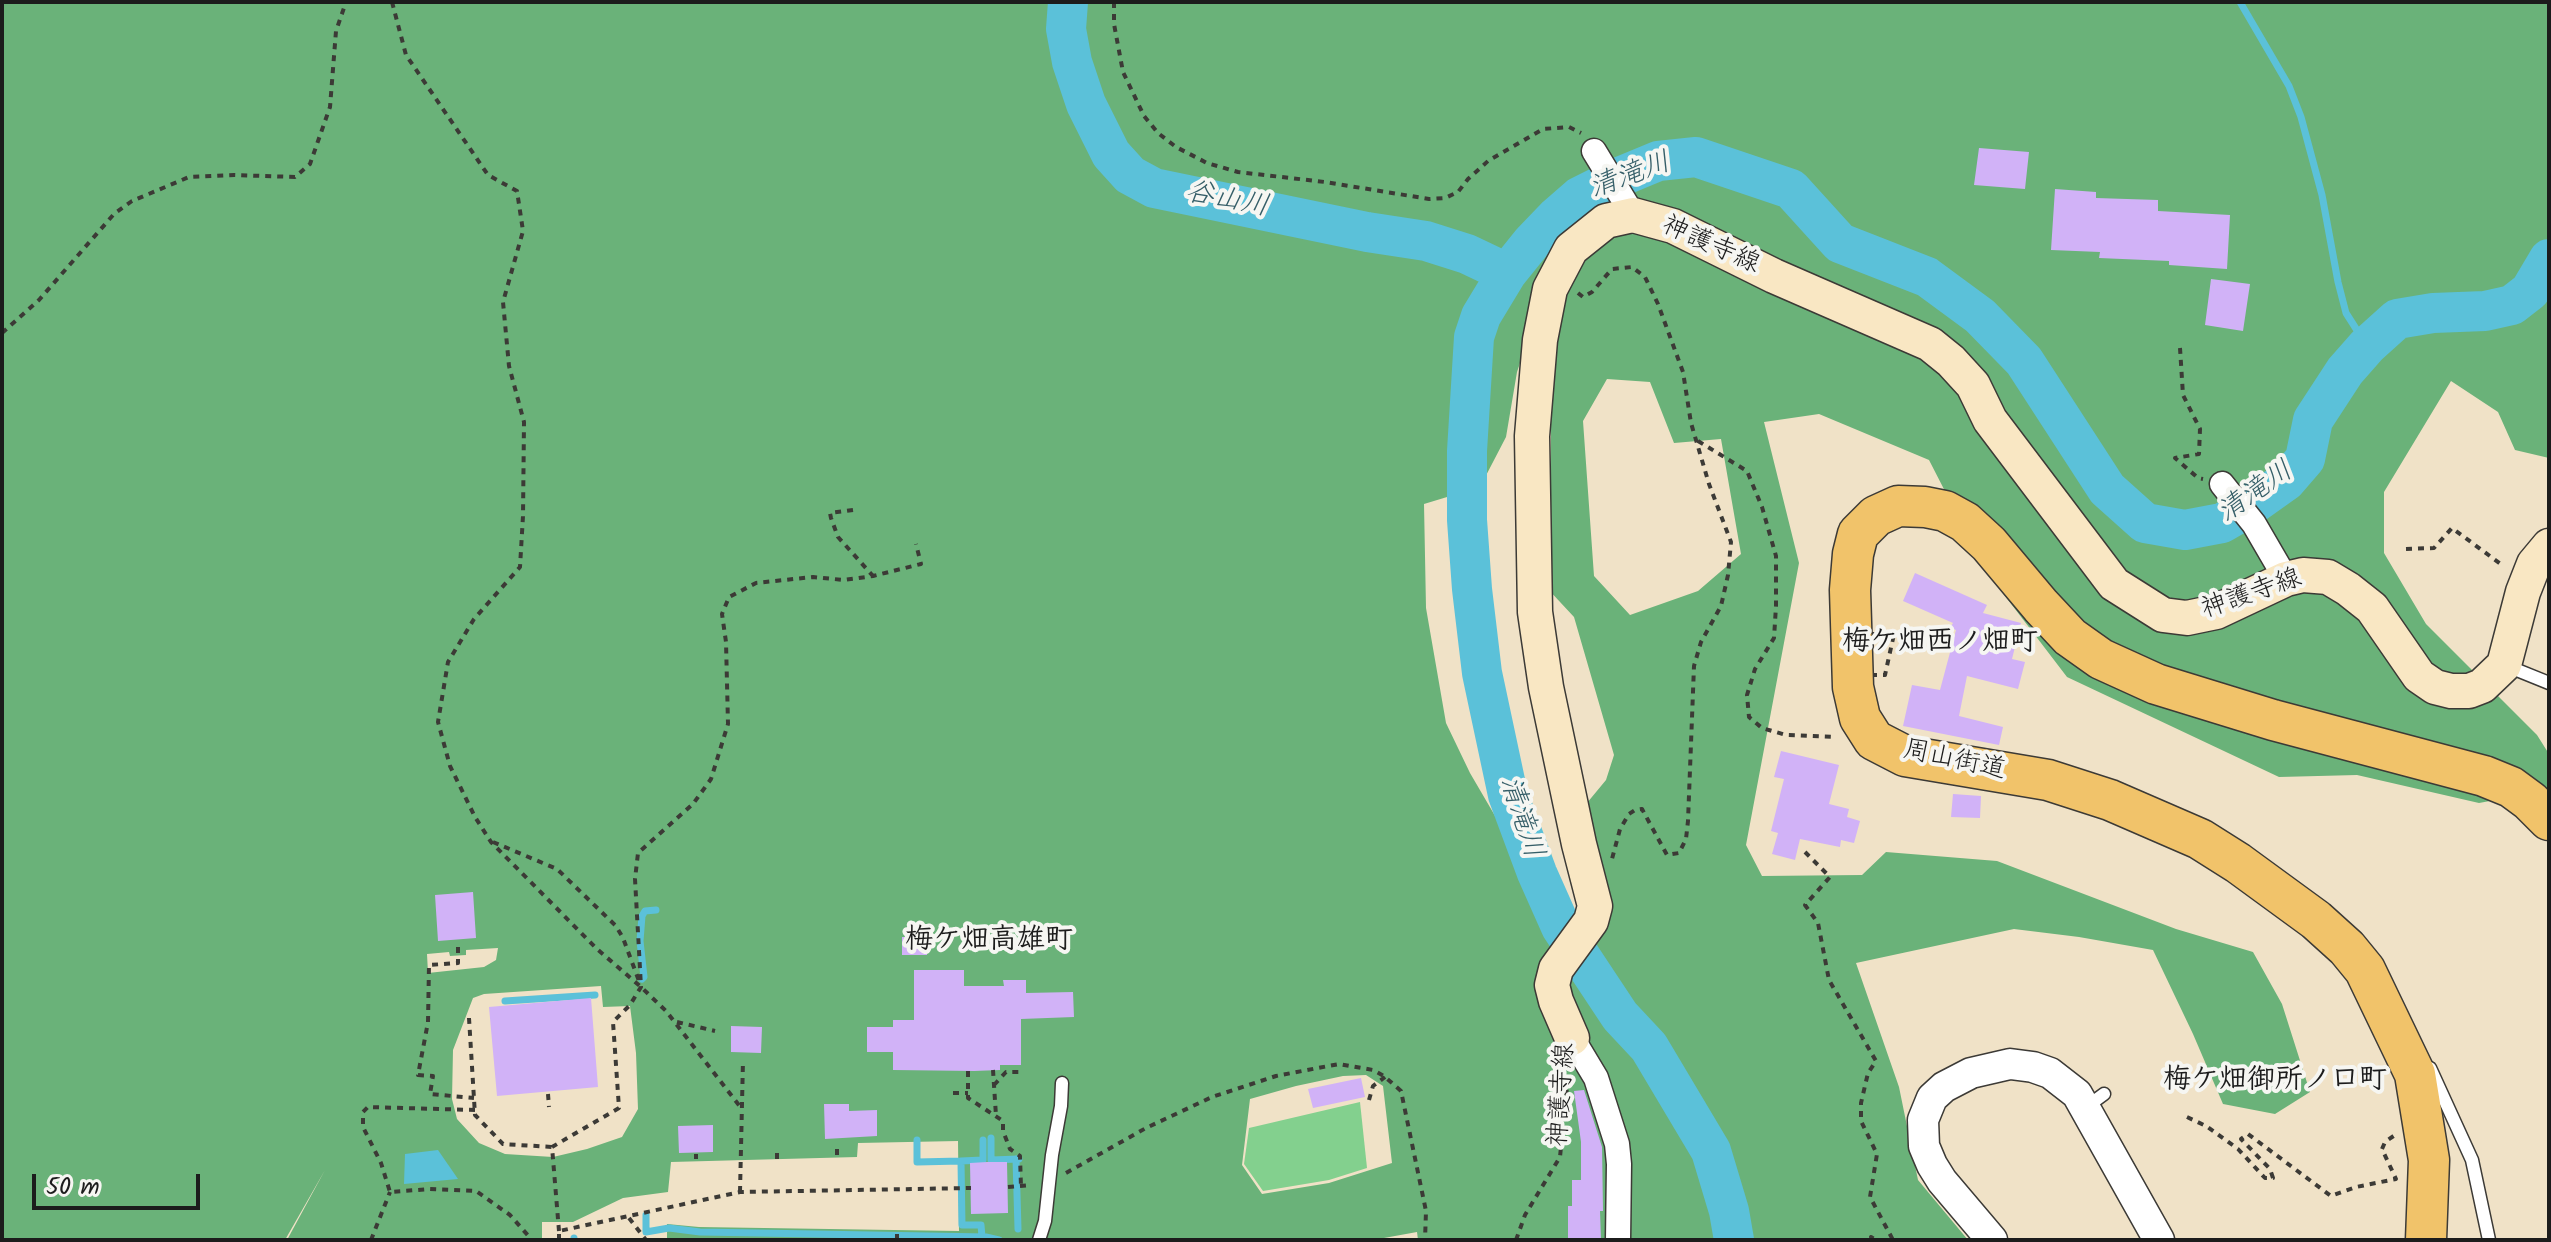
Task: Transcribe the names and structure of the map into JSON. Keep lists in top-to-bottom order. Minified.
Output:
{"streets":{"highway":["周山街道"],"main road":["神護寺線"]},"districts":["梅ケ畑西ノ畑町","梅ケ畑高雄町","梅ケ畑御所ノ口町"],"water":["清滝川","谷山川"],"scale_bar":"50 m"}
